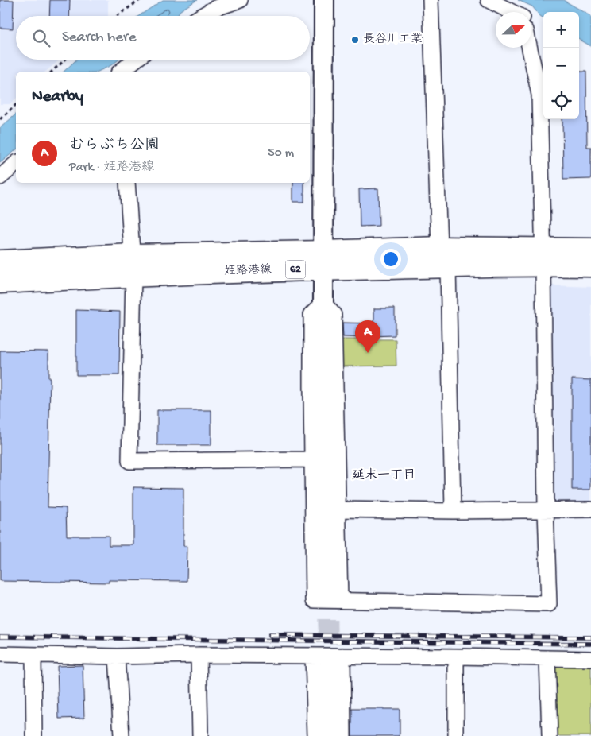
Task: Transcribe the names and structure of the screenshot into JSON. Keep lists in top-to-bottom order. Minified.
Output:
{"streets":{"main road":["62","姫路港線"]},"districts":["延末一丁目"],"places":["長谷川工業"],"north":"right","page":{"map_buttons":["+","−"],"search":"Search here","heading":"Nearby","list":[{"mark":"A","name":"むらぶち公園","note":"Park · 姫路港線","value":"50 m"}],"pins":"A"}}
